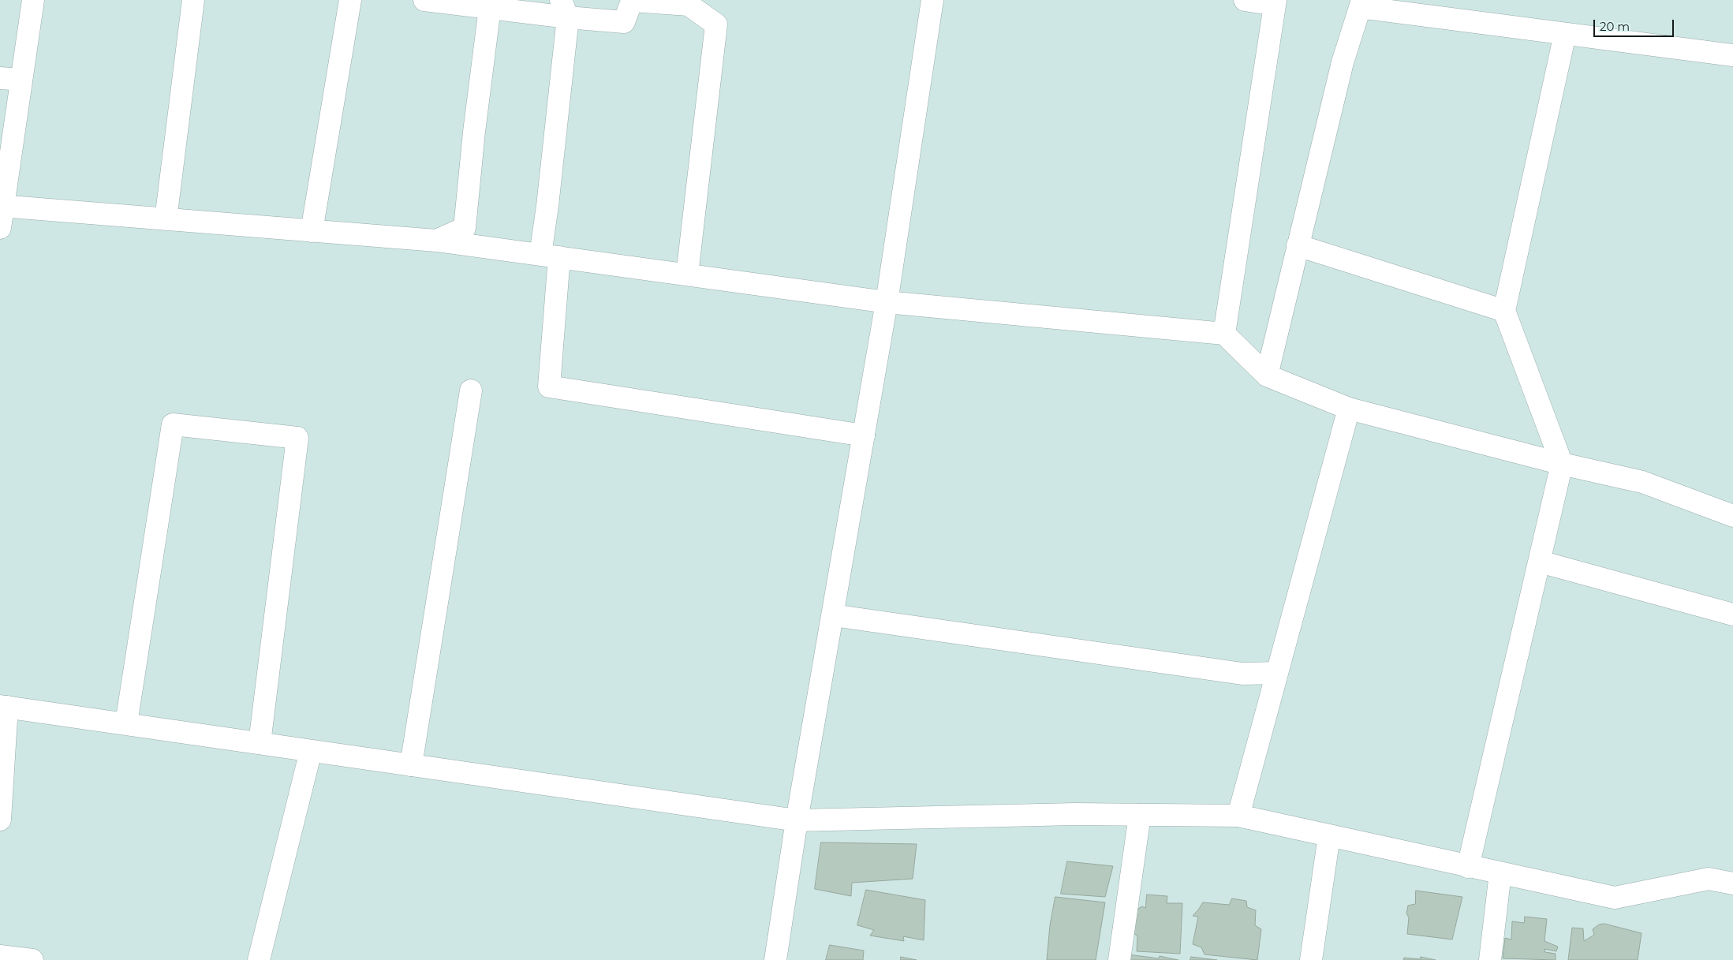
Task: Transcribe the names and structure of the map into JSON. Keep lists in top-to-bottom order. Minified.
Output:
{"scale_bar":"20 m"}
